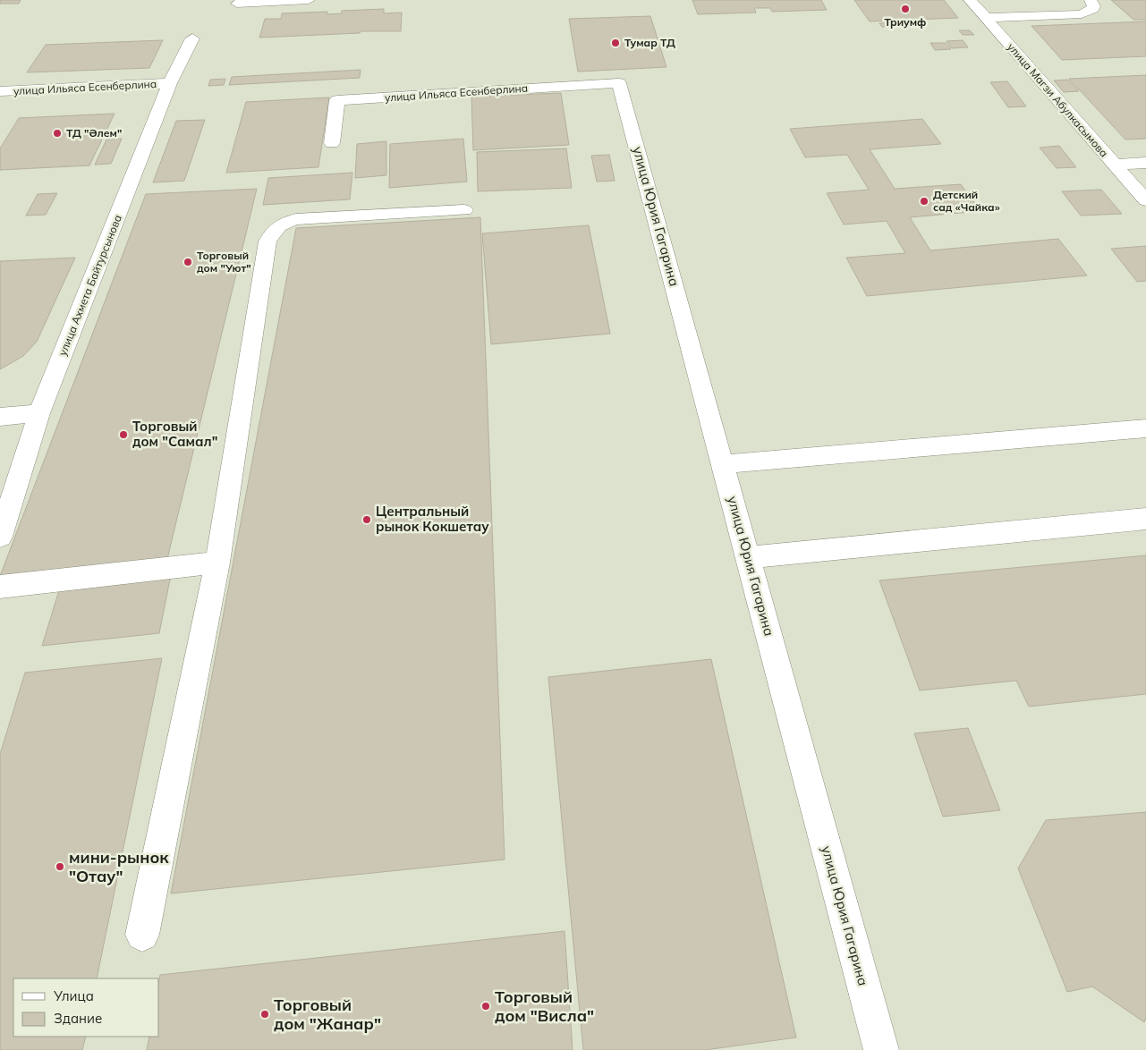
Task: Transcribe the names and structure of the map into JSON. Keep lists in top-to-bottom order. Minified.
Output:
{"streets":{"street":["улица Ильяса Есенберлина","улица Магзи Абулкасымова","улица Юрия Гагарина","улица Ахмета Байтурсынова"]},"crossings":[["улица Ильяса Есенберлина","улица Юрия Гагарина"],["улица Ильяса Есенберлина","улица Ахмета Байтурсынова"]],"places":["Триумф","Тумар ТД","ТД \"Әлем\"","Детский сад «Чайка»","Торговый дом \"Уют\"","Торговый дом \"Самал\"","Центральный рынок Кокшетау","мини-рынок \"Отау\"","Торговый дом \"Висла\"","Торговый дом \"Жанар\""],"legend":["Улица","Здание"]}
